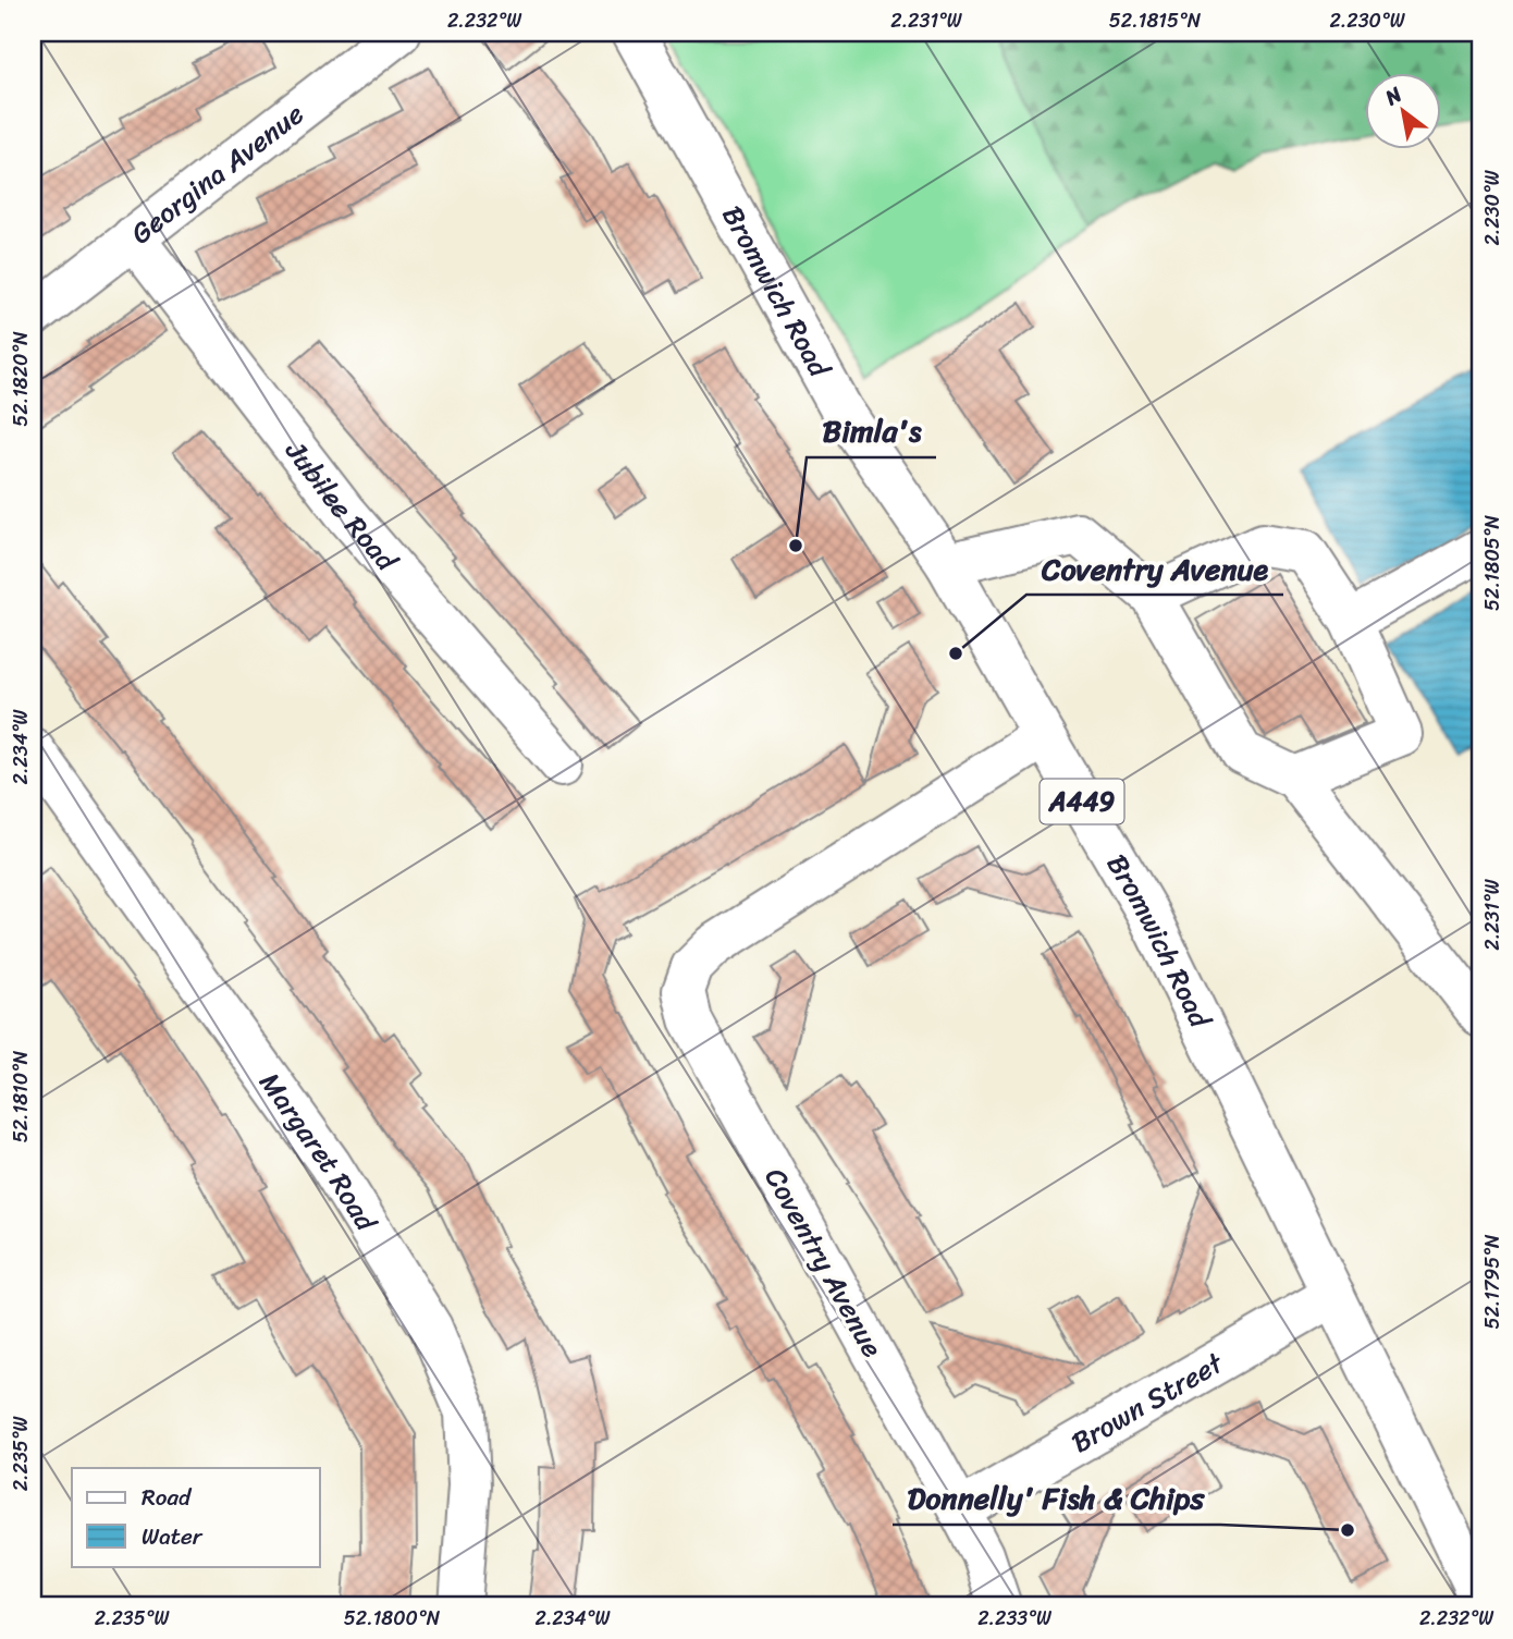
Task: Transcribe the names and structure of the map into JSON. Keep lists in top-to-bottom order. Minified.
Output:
{"streets":{"street":["Georgina Avenue","Bromwich Road","Jubilee Road","A449","Margaret Road","Coventry Avenue","Brown Street"]},"crossings":[["Georgina Avenue","Jubilee Road"],["Bromwich Road","Coventry Avenue"],["Bromwich Road","Brown Street"],["Coventry Avenue","Brown Street"]],"places":["Bimla's","Coventry Avenue","Donnelly' Fish & Chips"],"legend":["Road","Water"],"north":"top left","coordinates":["2.232°W","2.231°W","52.1815°N","2.230°W","52.1820°N","52.1805°N","2.234°W","52.1810°N","52.1795°N","2.235°W","52.1800°N","2.233°W"]}
